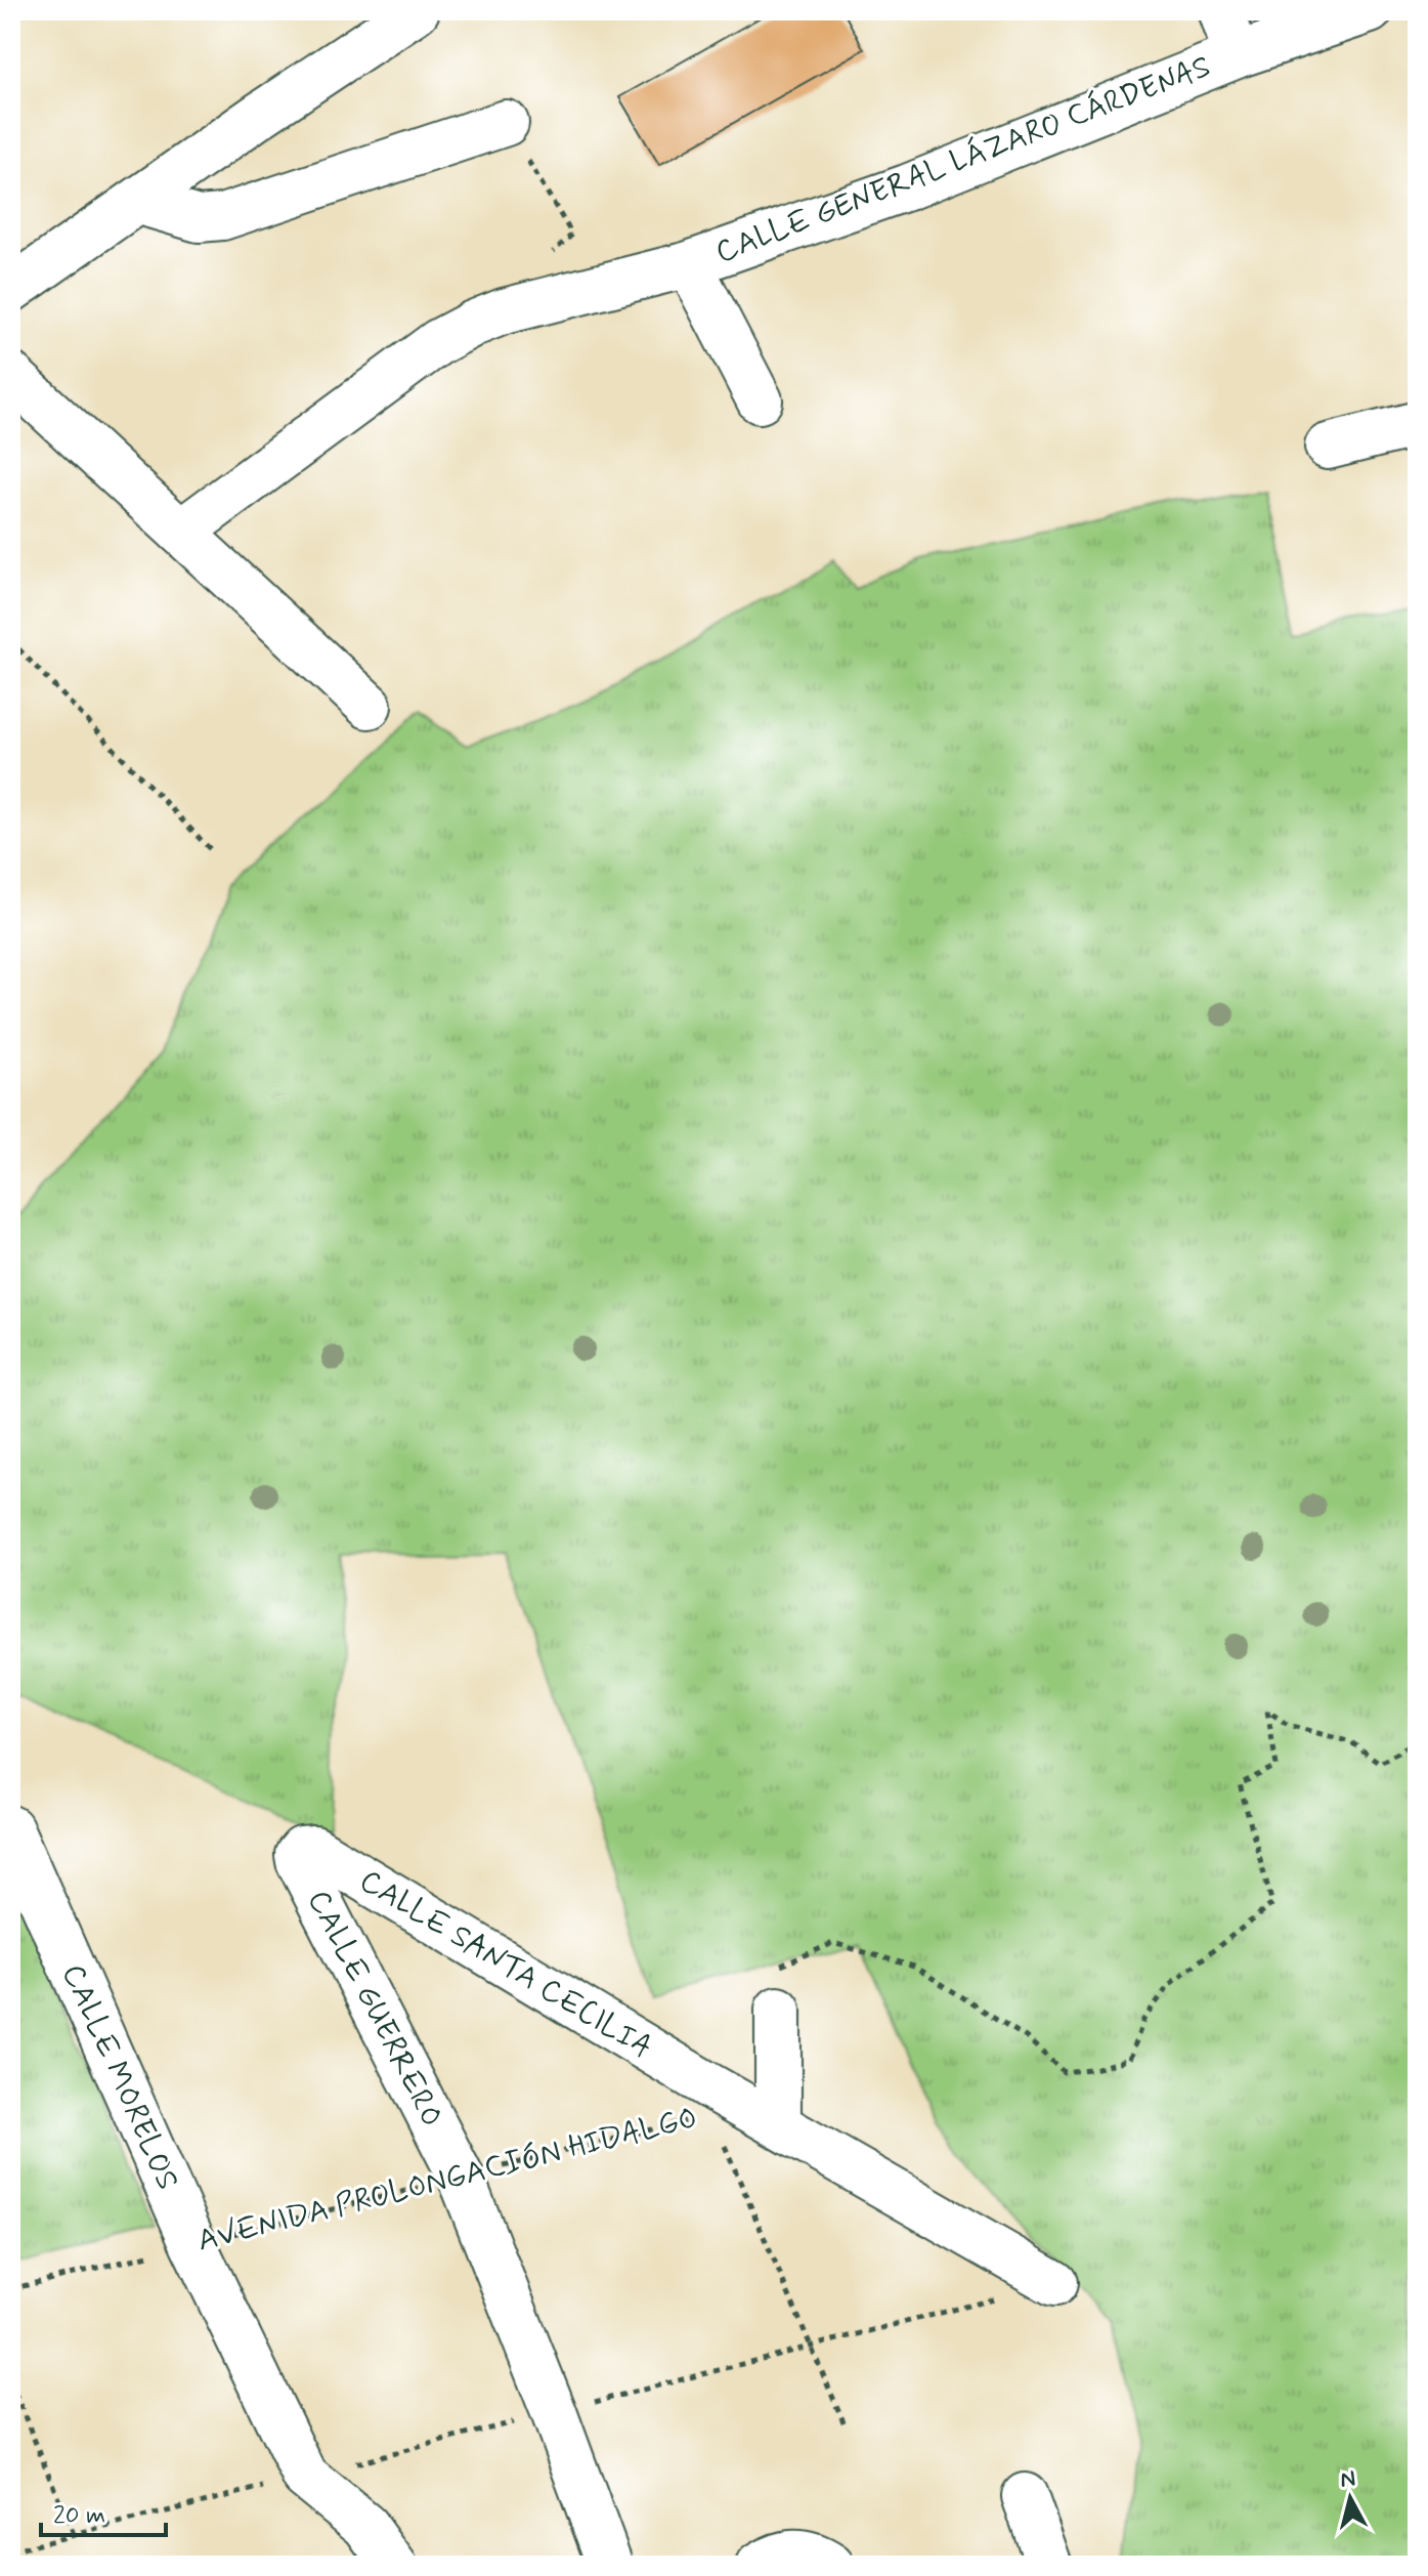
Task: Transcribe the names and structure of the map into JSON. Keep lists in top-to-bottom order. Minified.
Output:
{"streets":{"street":["CALLE GENERAL LÁZARO CÁRDENAS","CALLE SANTA CECILIA","CALLE GUERRERO","CALLE MORELOS","AVENIDA PROLONGACIÓN HIDALGO"]},"crossings":[["CALLE SANTA CECILIA","CALLE GUERRERO"],["CALLE SANTA CECILIA","AVENIDA PROLONGACIÓN HIDALGO"],["CALLE GUERRERO","AVENIDA PROLONGACIÓN HIDALGO"],["CALLE MORELOS","AVENIDA PROLONGACIÓN HIDALGO"]],"scale_bar":"20 m","north":"top"}
